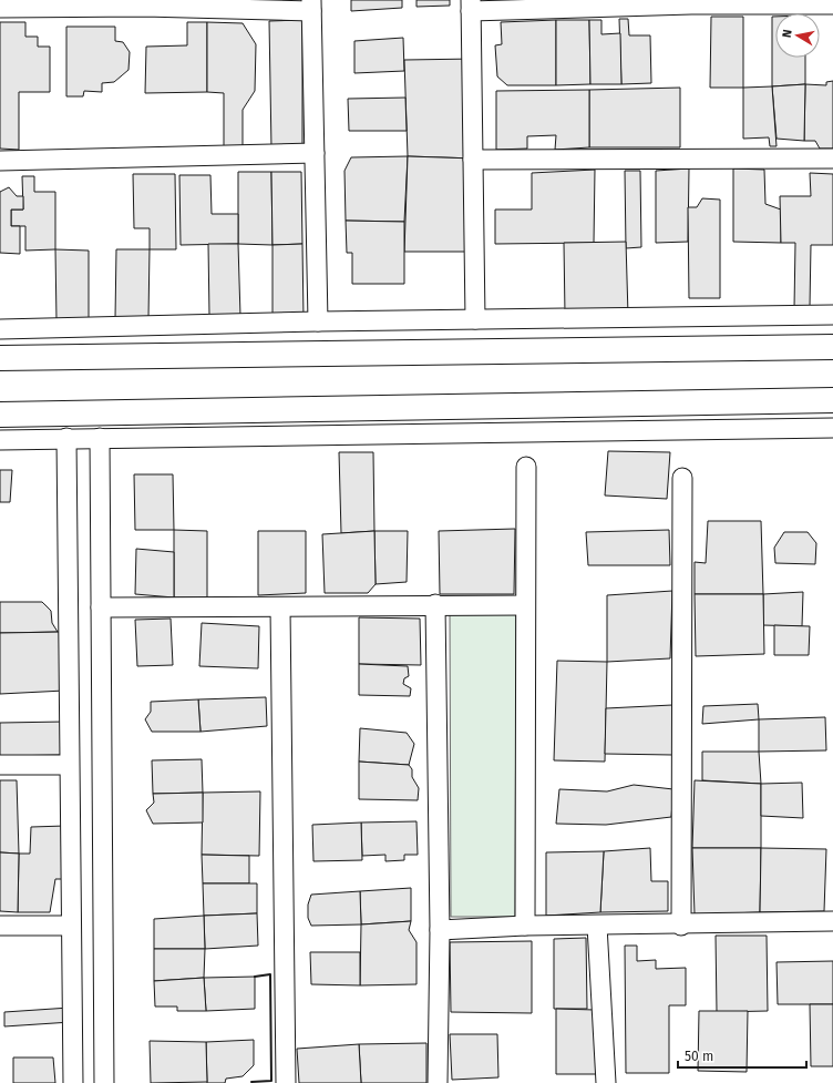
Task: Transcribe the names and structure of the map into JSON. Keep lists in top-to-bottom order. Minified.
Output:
{"scale_bar":"50 m","north":"left"}
